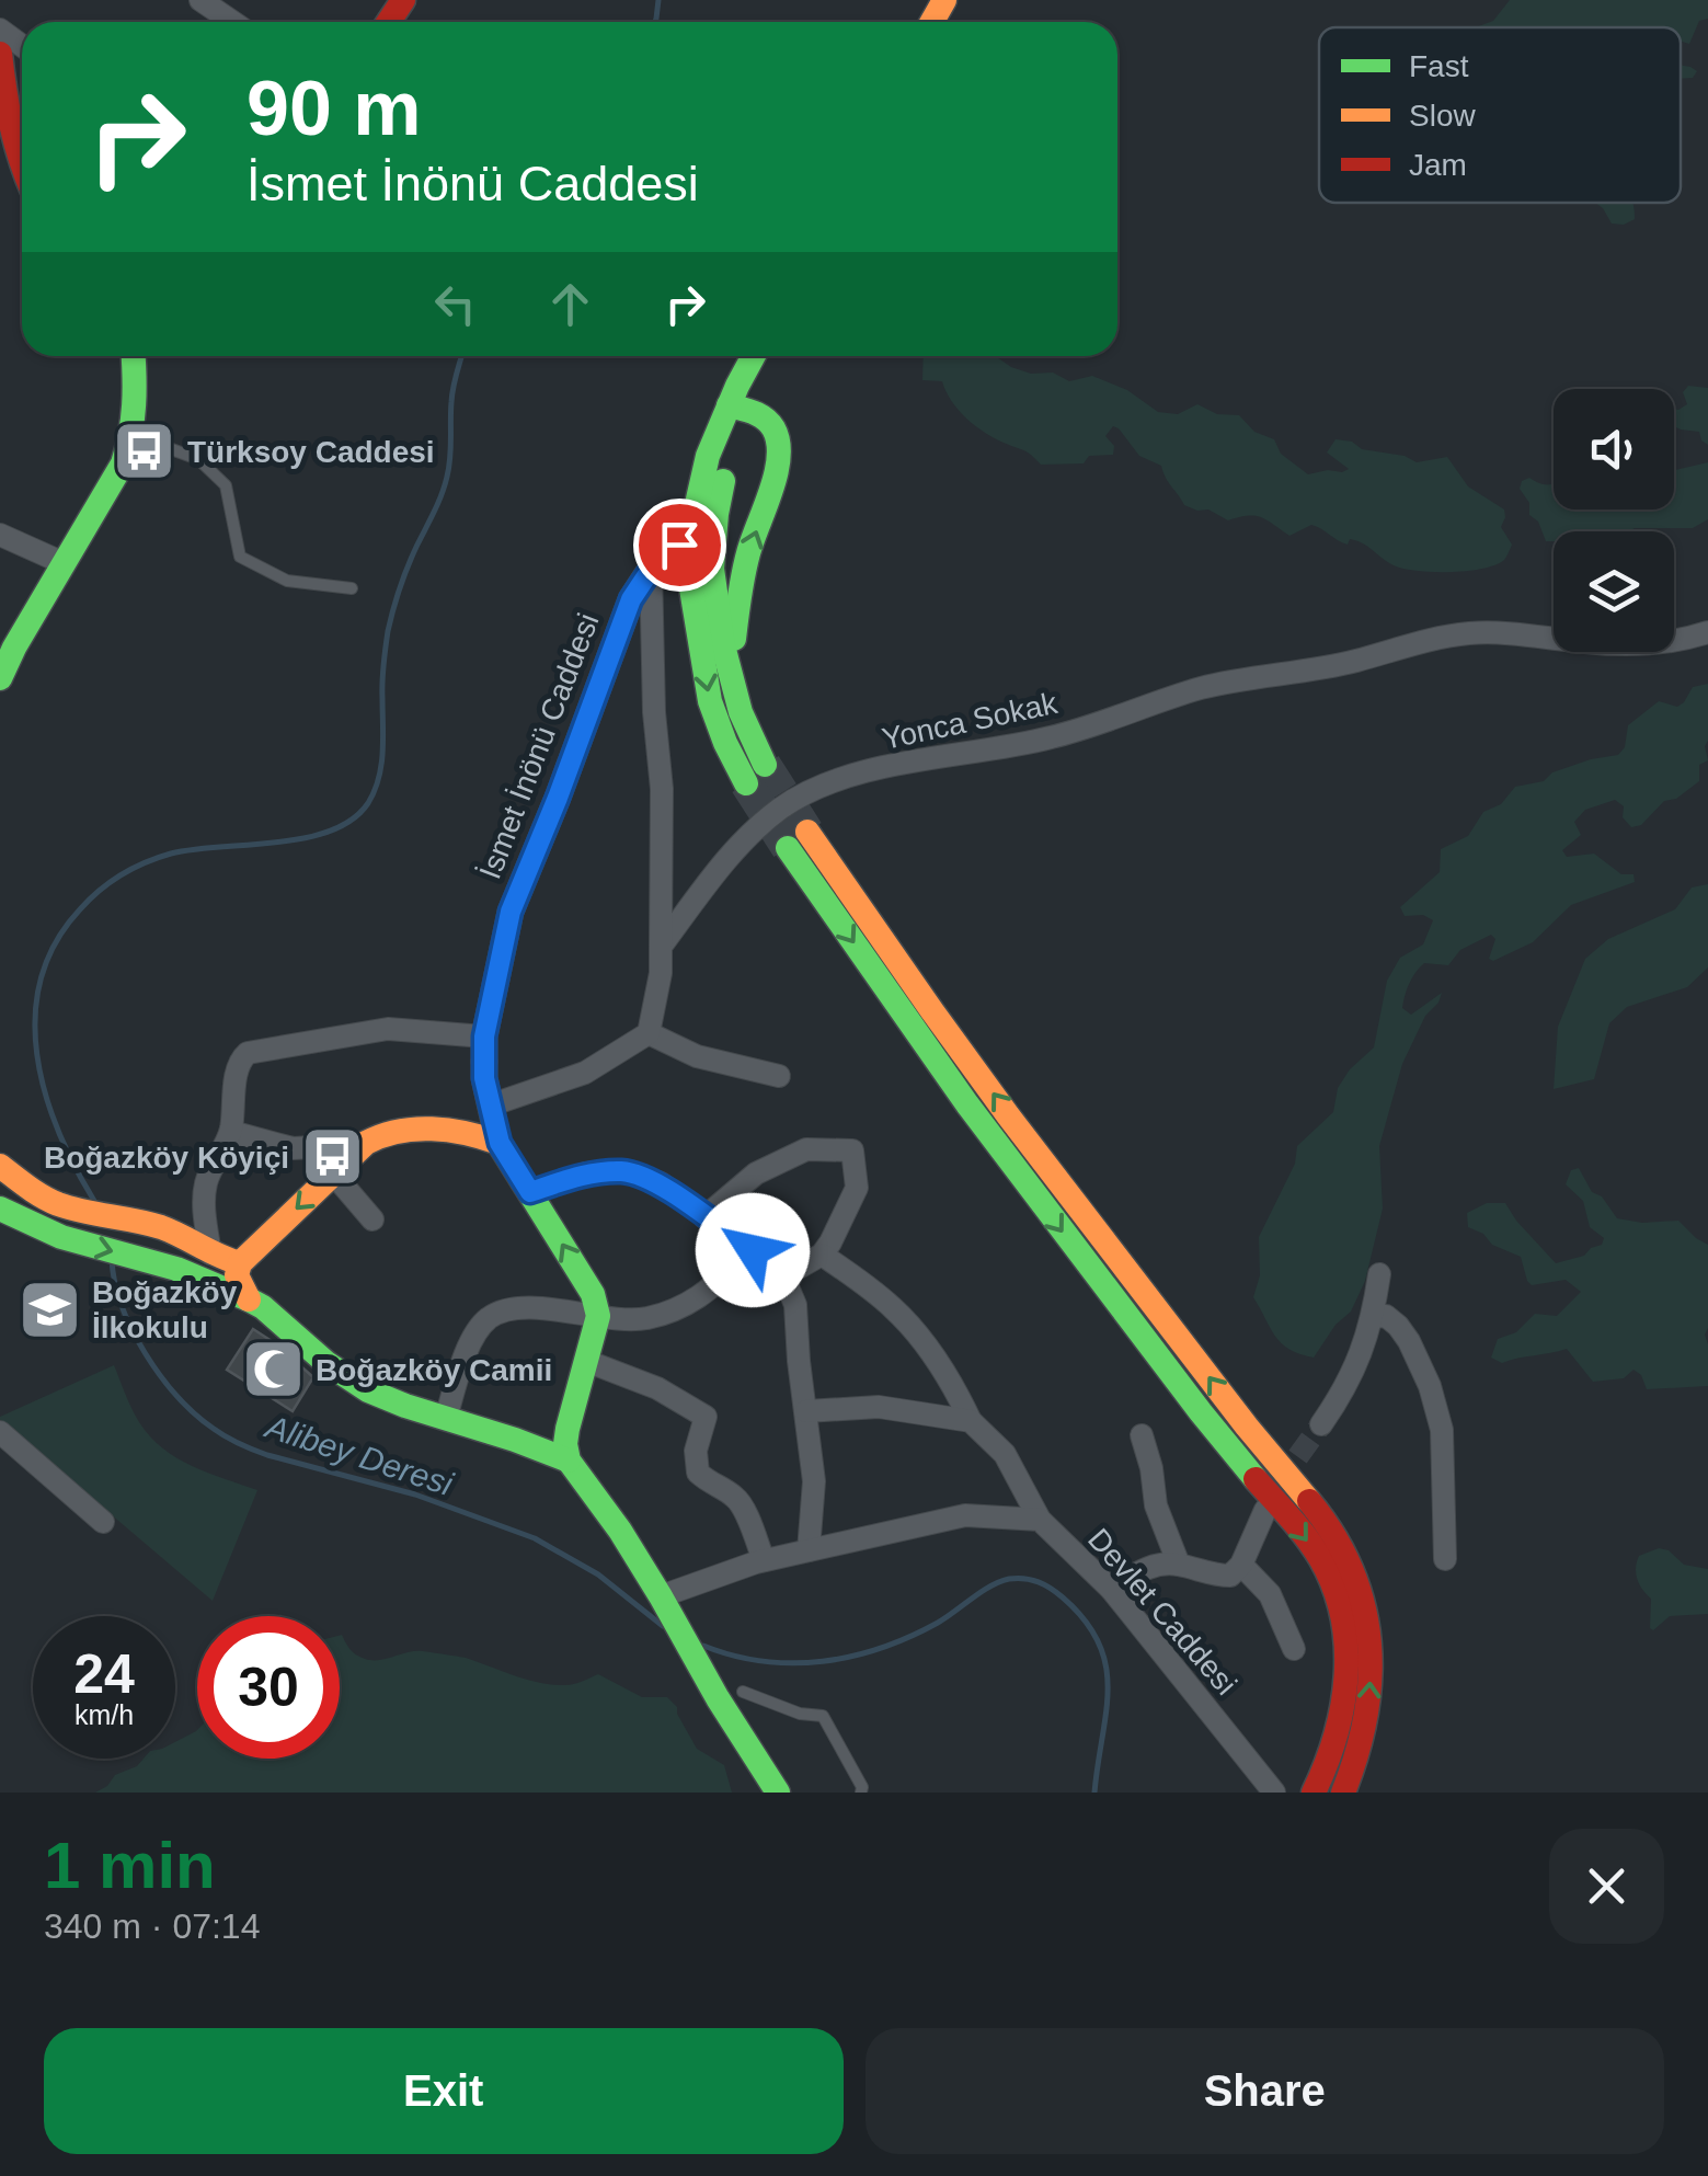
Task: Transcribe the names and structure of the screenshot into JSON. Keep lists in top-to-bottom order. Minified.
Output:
{"streets":{"main road":["İsmet İnönü Caddesi"],"street":["Yonca Sokak","Devlet Caddesi"]},"water":["Alibey Deresi"],"places":{"bus stop":["Türksoy Caddesi","Boğazköy Köyiçi"],"school or university":["Boğazköy İlkokulu"],"mosque":["Boğazköy Camii"]},"legend":["Fast","Slow","Jam"],"page":{"turn":["90 m","İsmet İnönü Caddesi"],"speed":"24 km/h","limit":"30","heading":["1 min","340 m · 07:14"],"buttons":["Exit","Share"]}}
